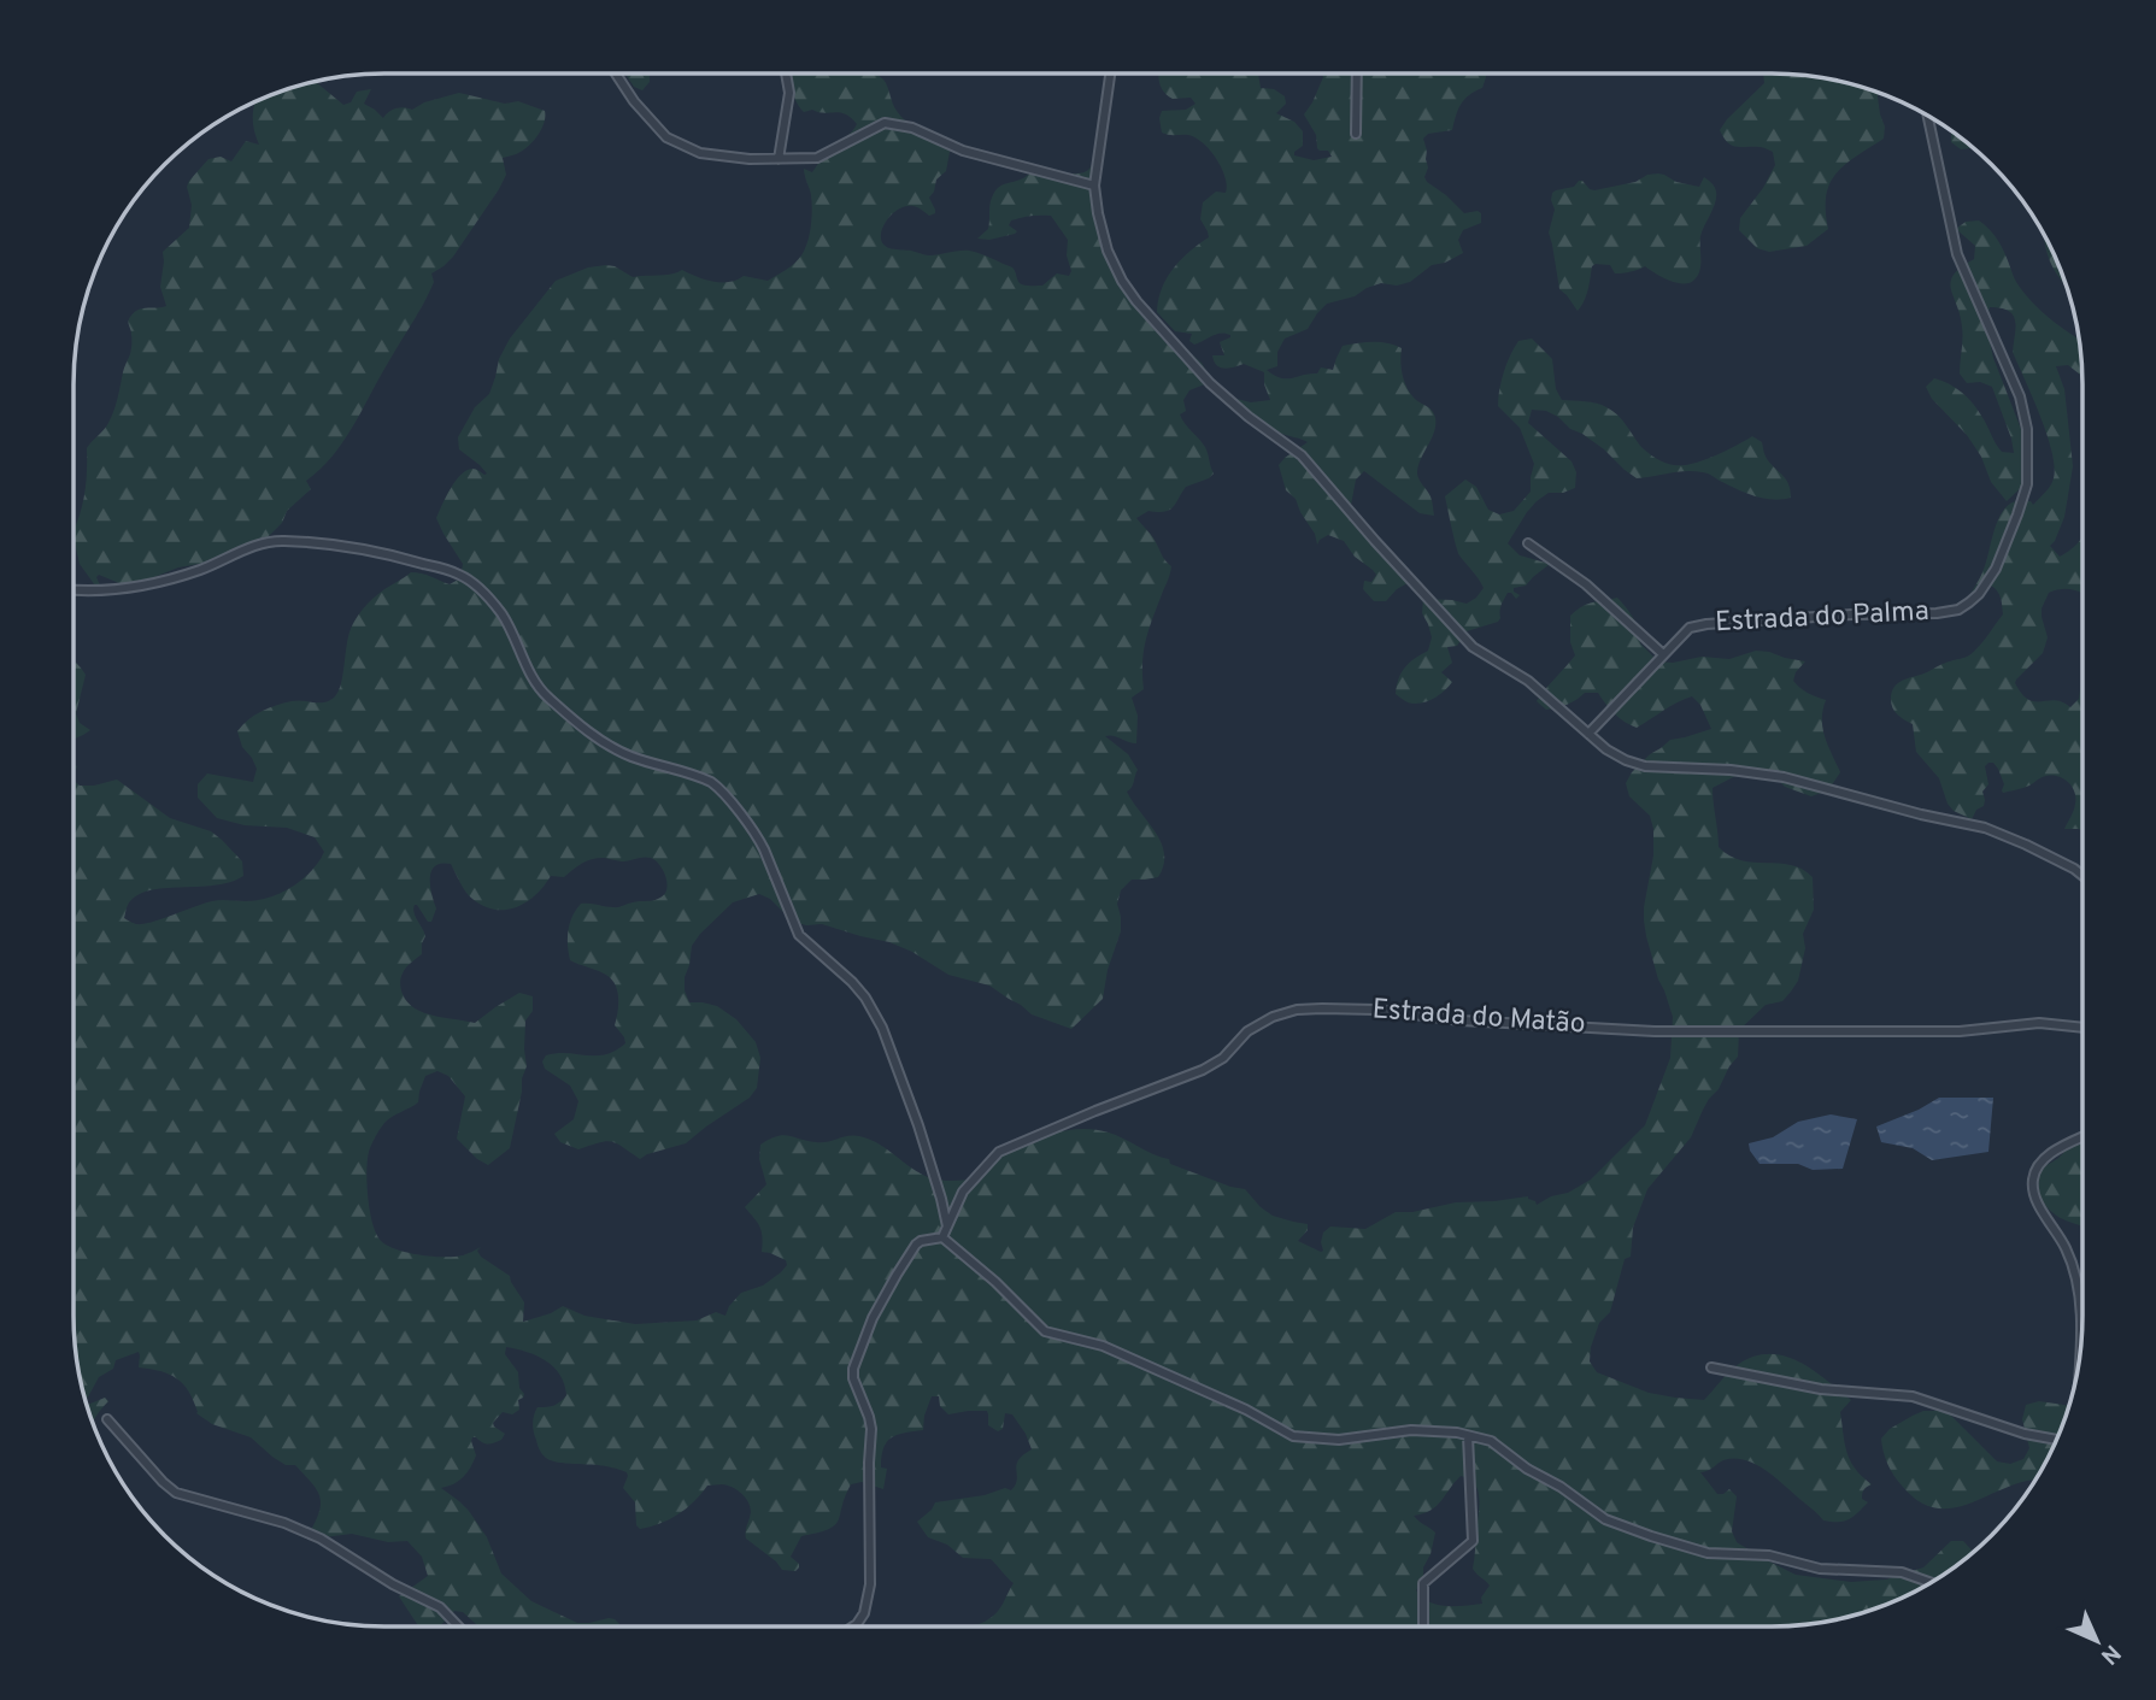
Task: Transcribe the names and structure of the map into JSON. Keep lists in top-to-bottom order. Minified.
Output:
{"streets":{"street":["Estrada do Palma","Estrada do Matão"]},"north":"bottom right"}
